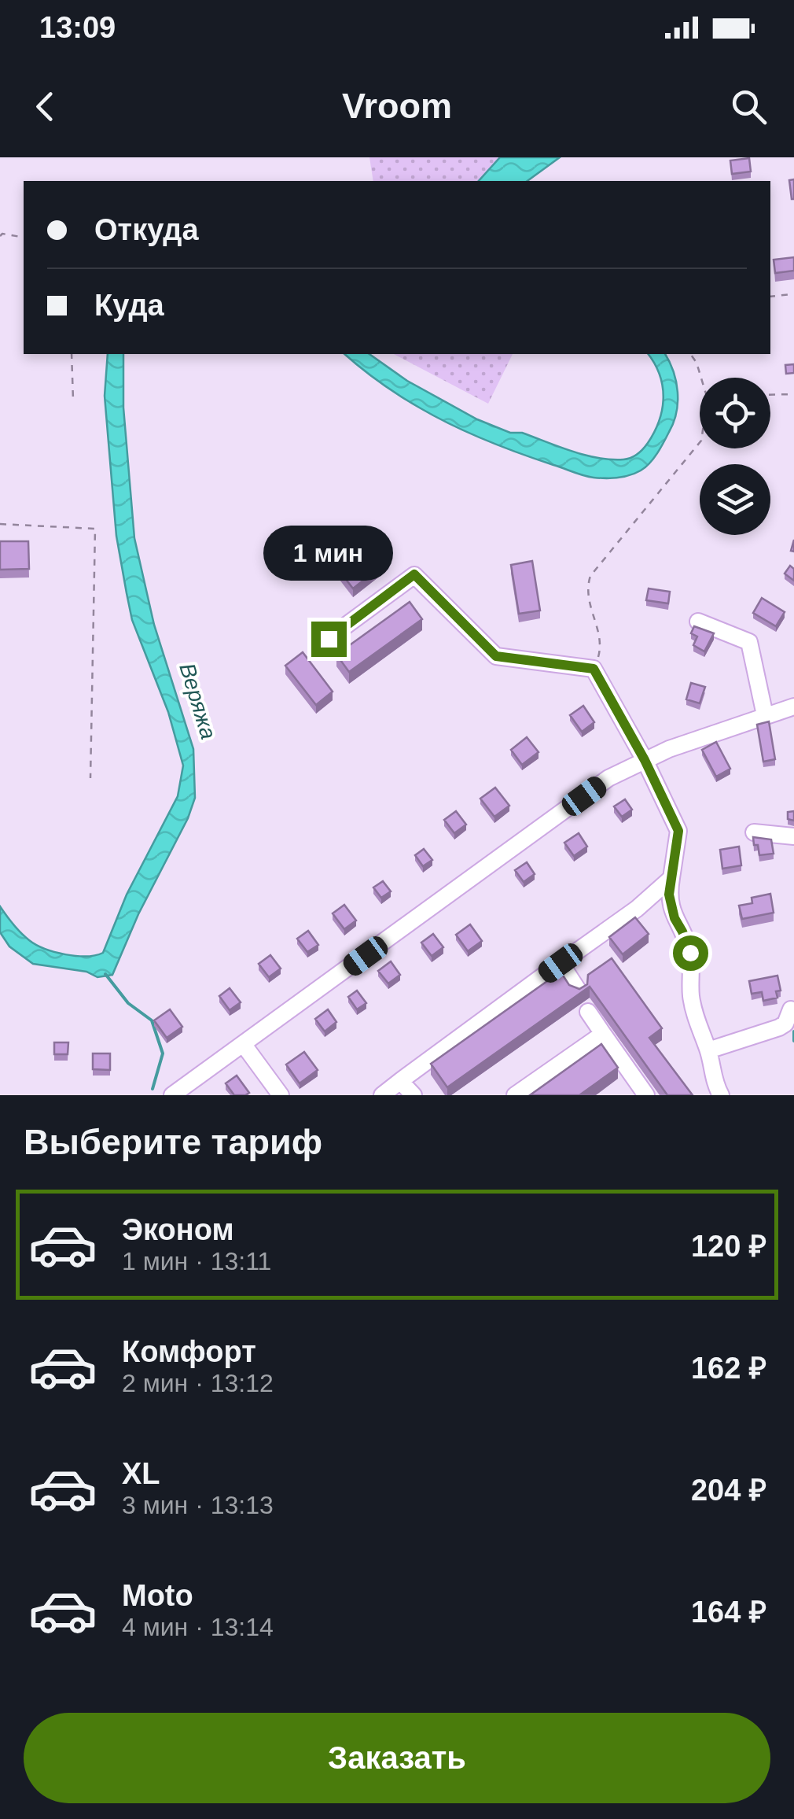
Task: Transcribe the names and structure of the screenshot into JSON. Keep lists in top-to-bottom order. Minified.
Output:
{"water":["Веряжа"],"page":{"status":"13:09","header":"Vroom","banner":["Откуда","Куда"],"bubble":"1 мин","heading":"Выберите тариф","list":[{"name":"Эконом","note":"1 мин · 13:11","value":"120 ₽"},{"name":"Комфорт","note":"2 мин · 13:12","value":"162 ₽"},{"name":"XL","note":"3 мин · 13:13","value":"204 ₽"},{"name":"Moto","note":"4 мин · 13:14","value":"164 ₽"}],"buttons":"Заказать"}}
